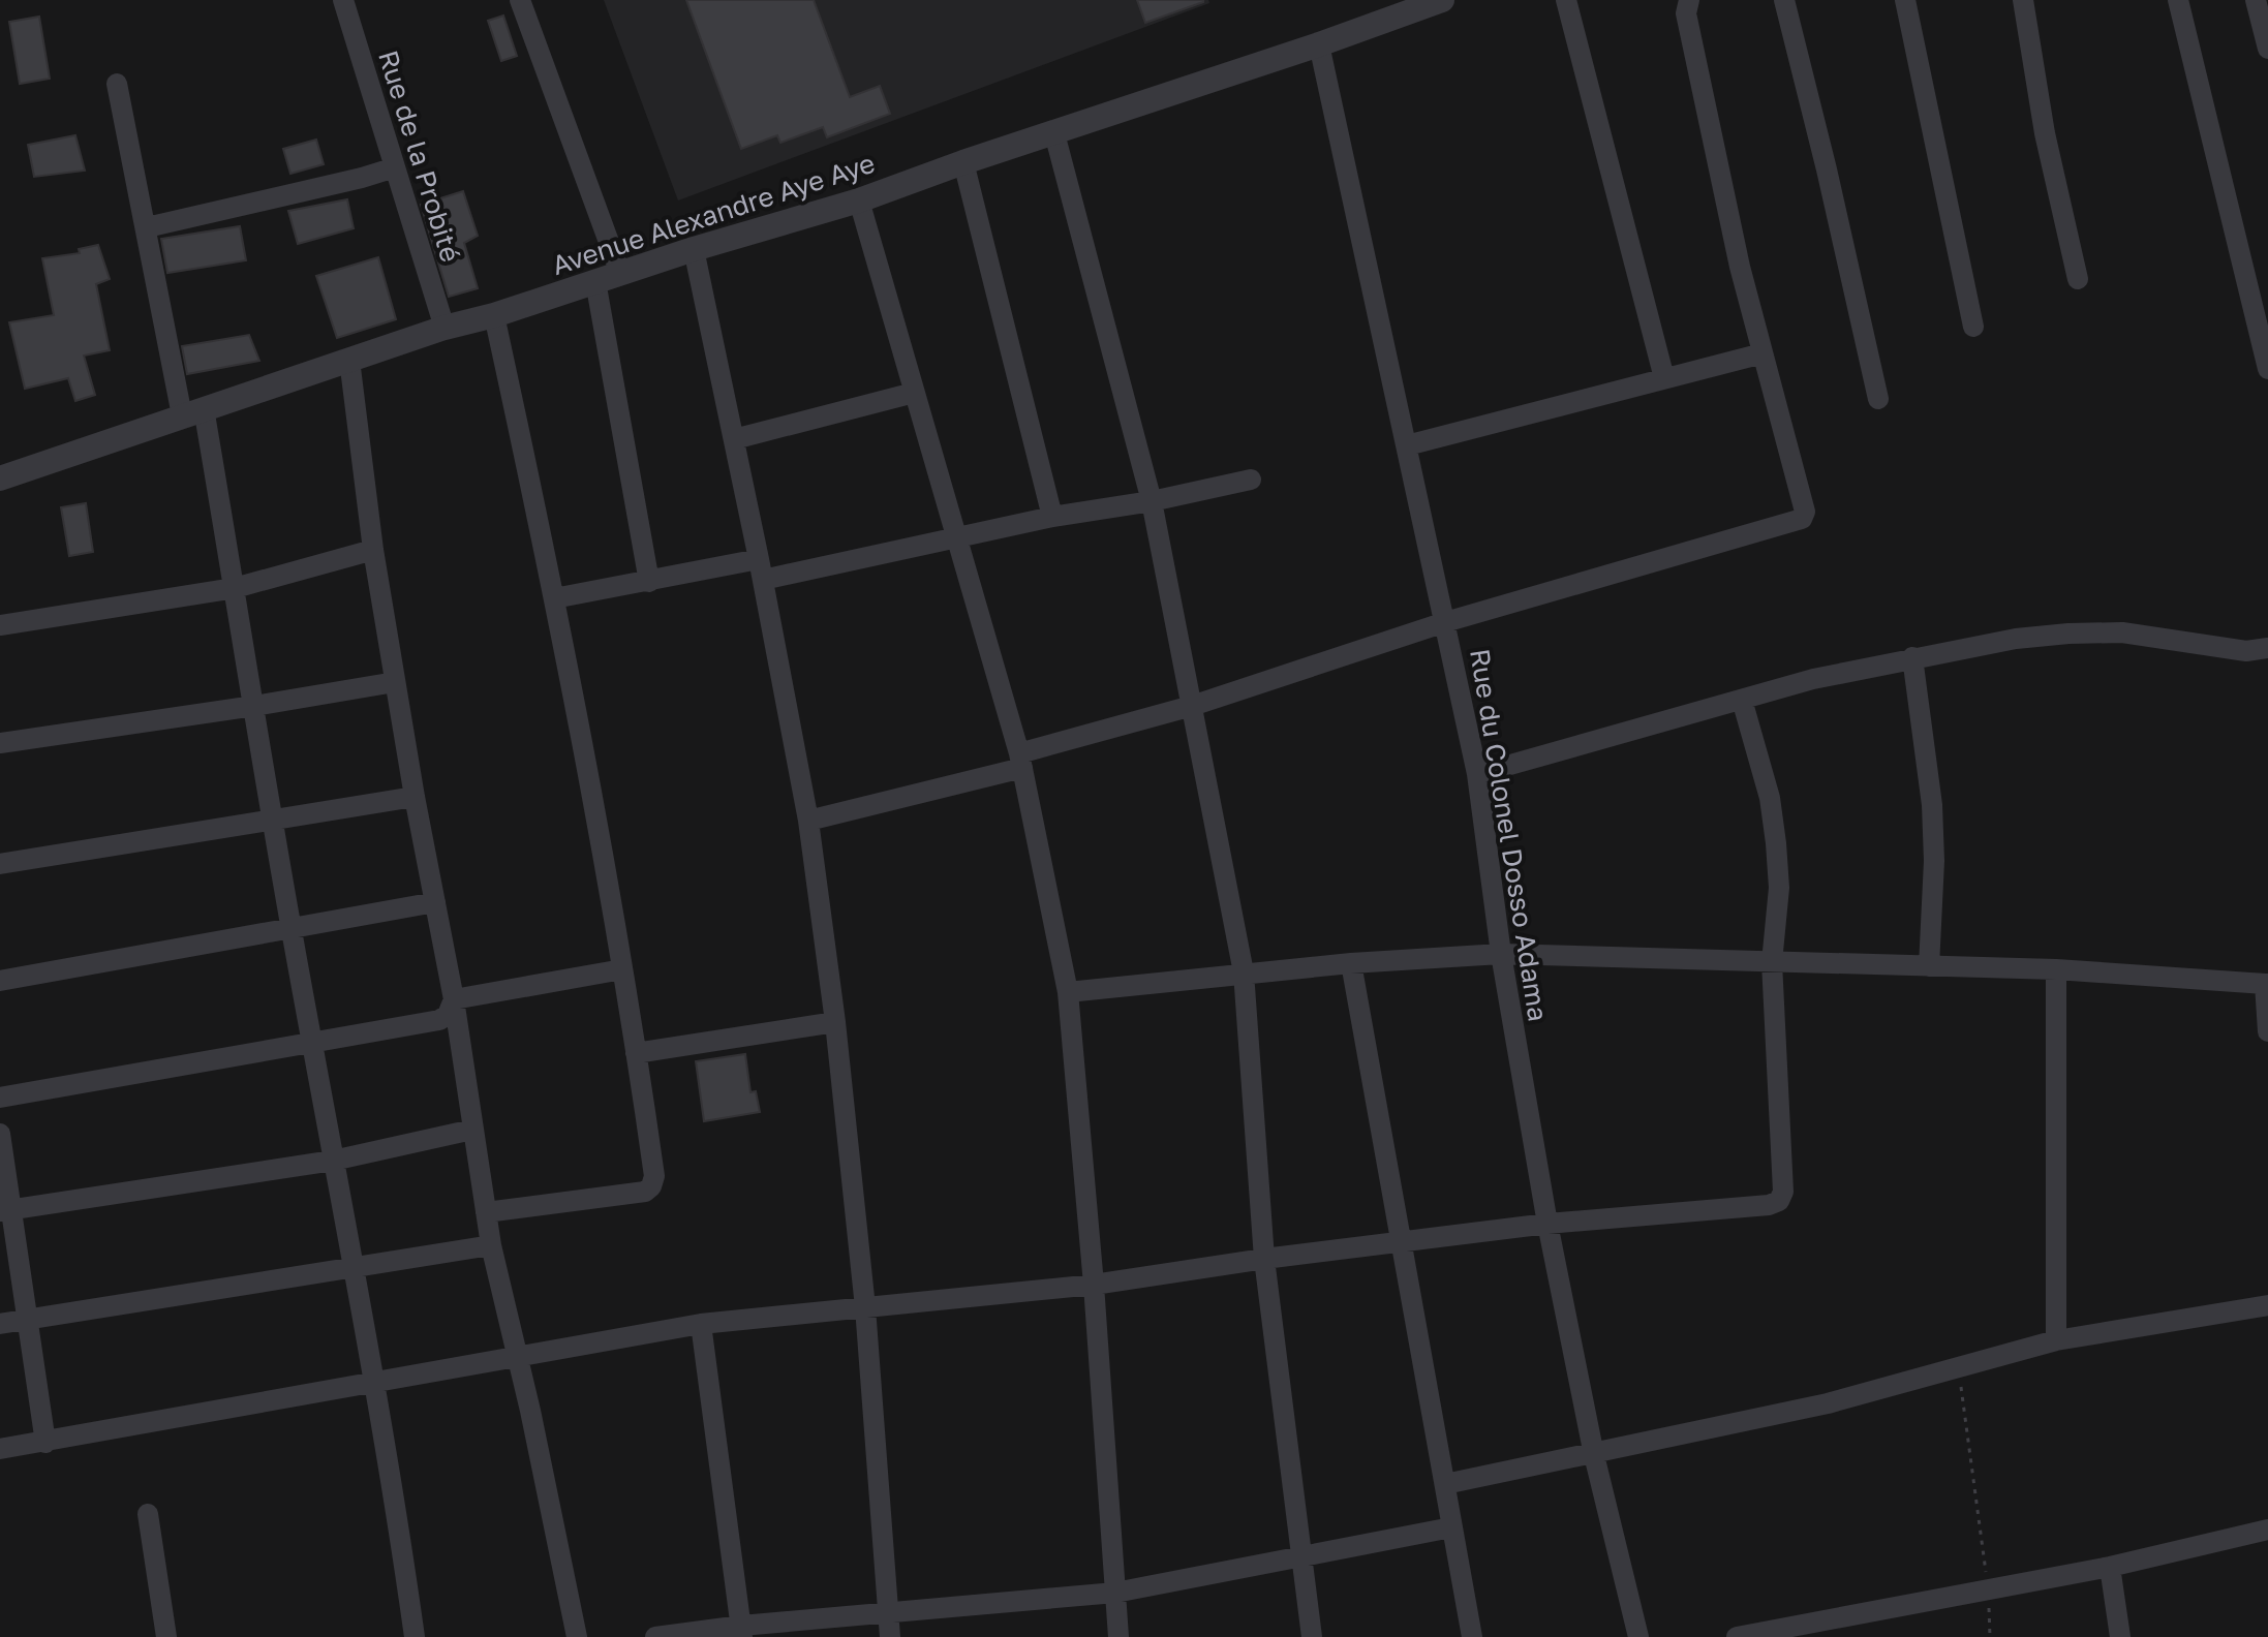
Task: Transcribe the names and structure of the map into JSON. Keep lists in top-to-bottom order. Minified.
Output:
{"streets":{"street":["Rue de la Probité","Avenue Alexandre Aye Aye","Rue du Colonel Dosso Adama"]},"crossings":[["Rue de la Probité","Avenue Alexandre Aye Aye"],["Avenue Alexandre Aye Aye","Rue du Colonel Dosso Adama"]]}
